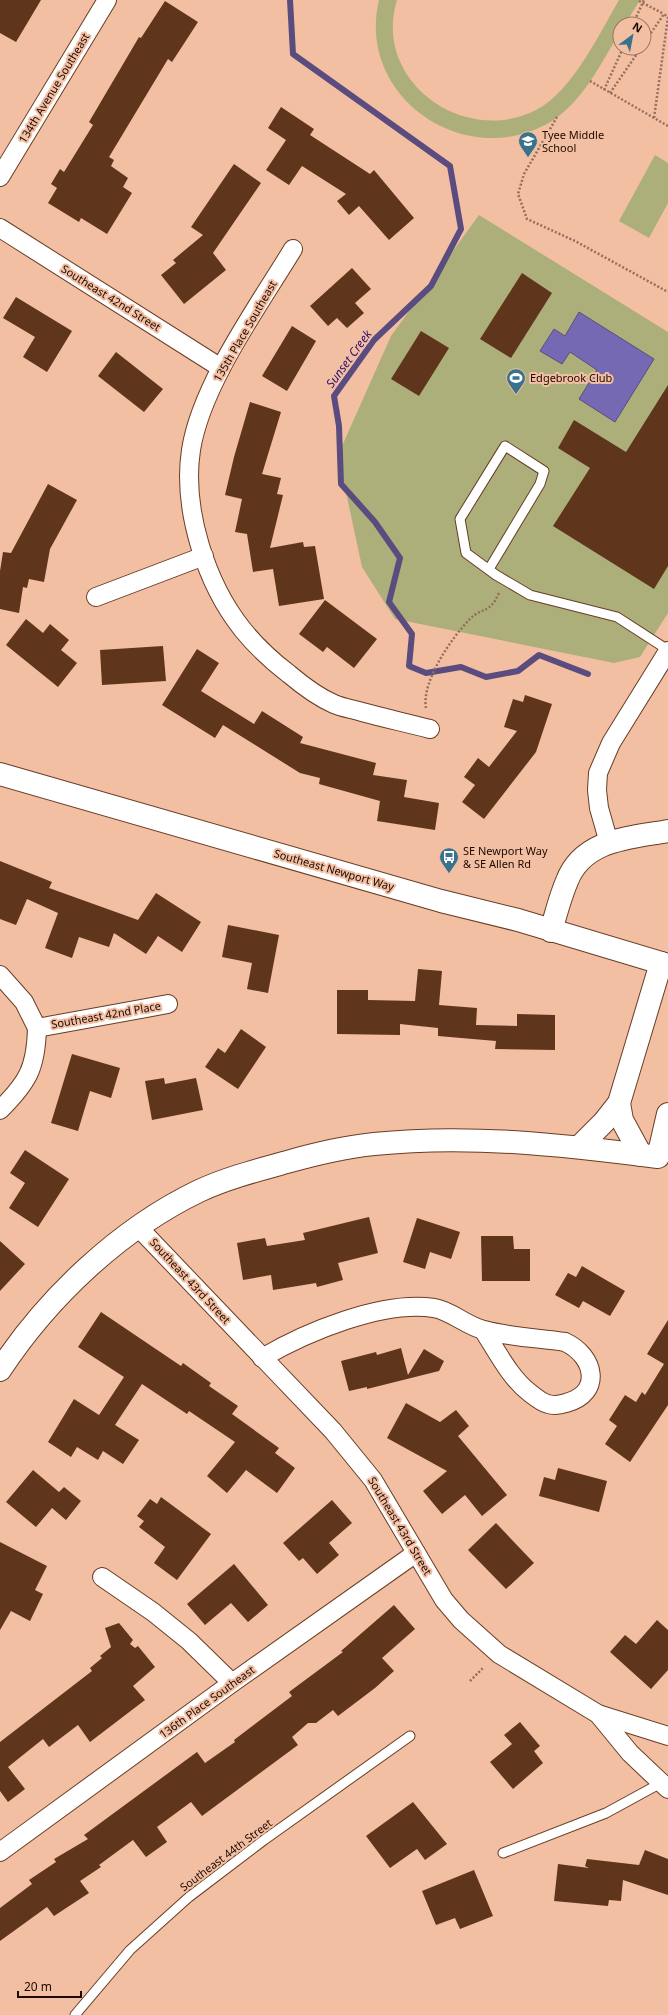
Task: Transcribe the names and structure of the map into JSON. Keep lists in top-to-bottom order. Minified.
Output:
{"streets":{"street":["134th Avenue Southeast","Southeast 42nd Street","135th Place Southeast","Southeast Newport Way","Southeast 42nd Place","Southeast 43rd Street","136th Place Southeast"],"lane":["Southeast 44th Street"]},"crossings":[["Southeast 42nd Street","135th Place Southeast"],["Southeast 43rd Street","136th Place Southeast"]],"water":["Sunset Creek"],"places":{"school or university":["Tyee Middle School"],"sports":["Edgebrook Club"],"bus stop":["SE Newport Way & SE Allen Rd"]},"scale_bar":"20 m","north":"top right"}
